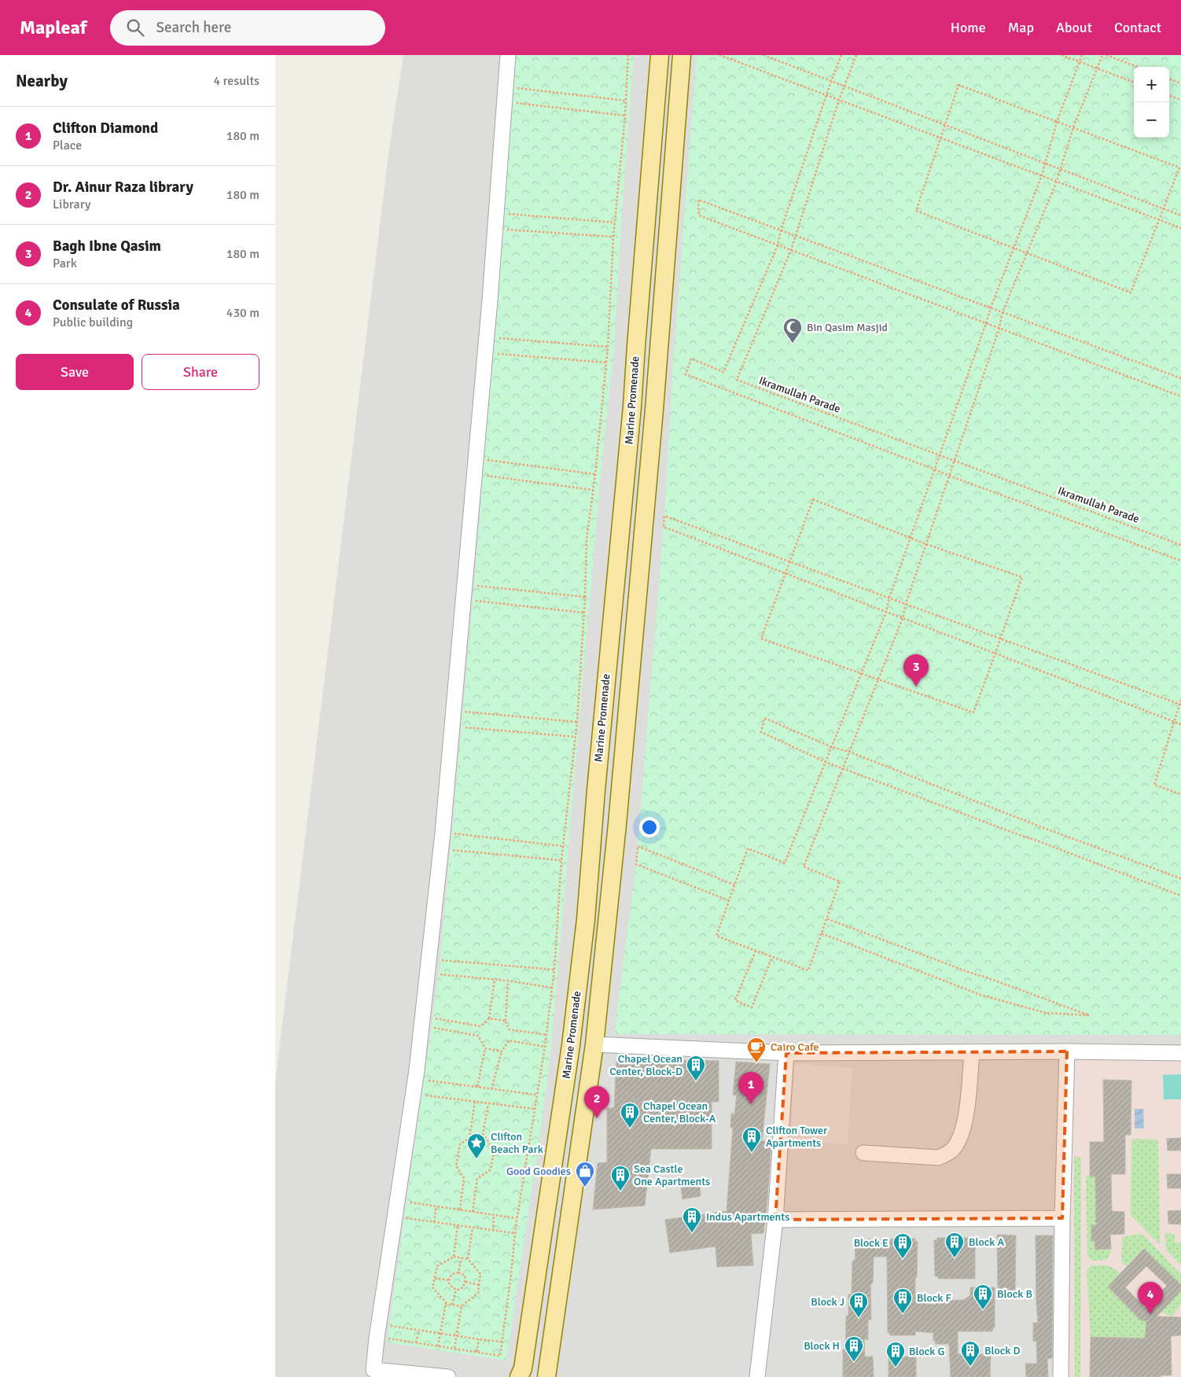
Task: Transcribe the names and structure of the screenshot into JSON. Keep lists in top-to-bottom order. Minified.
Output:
{"streets":{"main road":["Marine Promenade"],"path":["Ikramullah Parade"]},"places":{"mosque":["Bin Qasim Masjid"],"cafe":["Cairo Cafe"],"building":["Chapel Ocean Center, Block-D","Chapel Ocean Center, Block-A","Clifton Tower Apartments","Sea Castle One Apartments","Indus Apartments","Block A","Block E","Block B","Block F","Block J","Block H","Block D","Block G"],"place":["Clifton Beach Park"],"shop":["Good Goodies"]},"page":{"header":"Mapleaf","search":"Search here","nav":["Home","Map","About","Contact"],"heading":["Nearby","4 results"],"map_buttons":["+","−"],"list":[{"mark":"1","name":"Clifton Diamond","note":"Place","value":"180 m"},{"mark":"2","name":"Dr. Ainur Raza library","note":"Library","value":"180 m"},{"mark":"3","name":"Bagh Ibne Qasim","note":"Park","value":"180 m"},{"mark":"4","name":"Consulate of Russia","note":"Public building","value":"430 m"}],"buttons":["Save","Share"],"pins":["3","1","2","4"]}}
